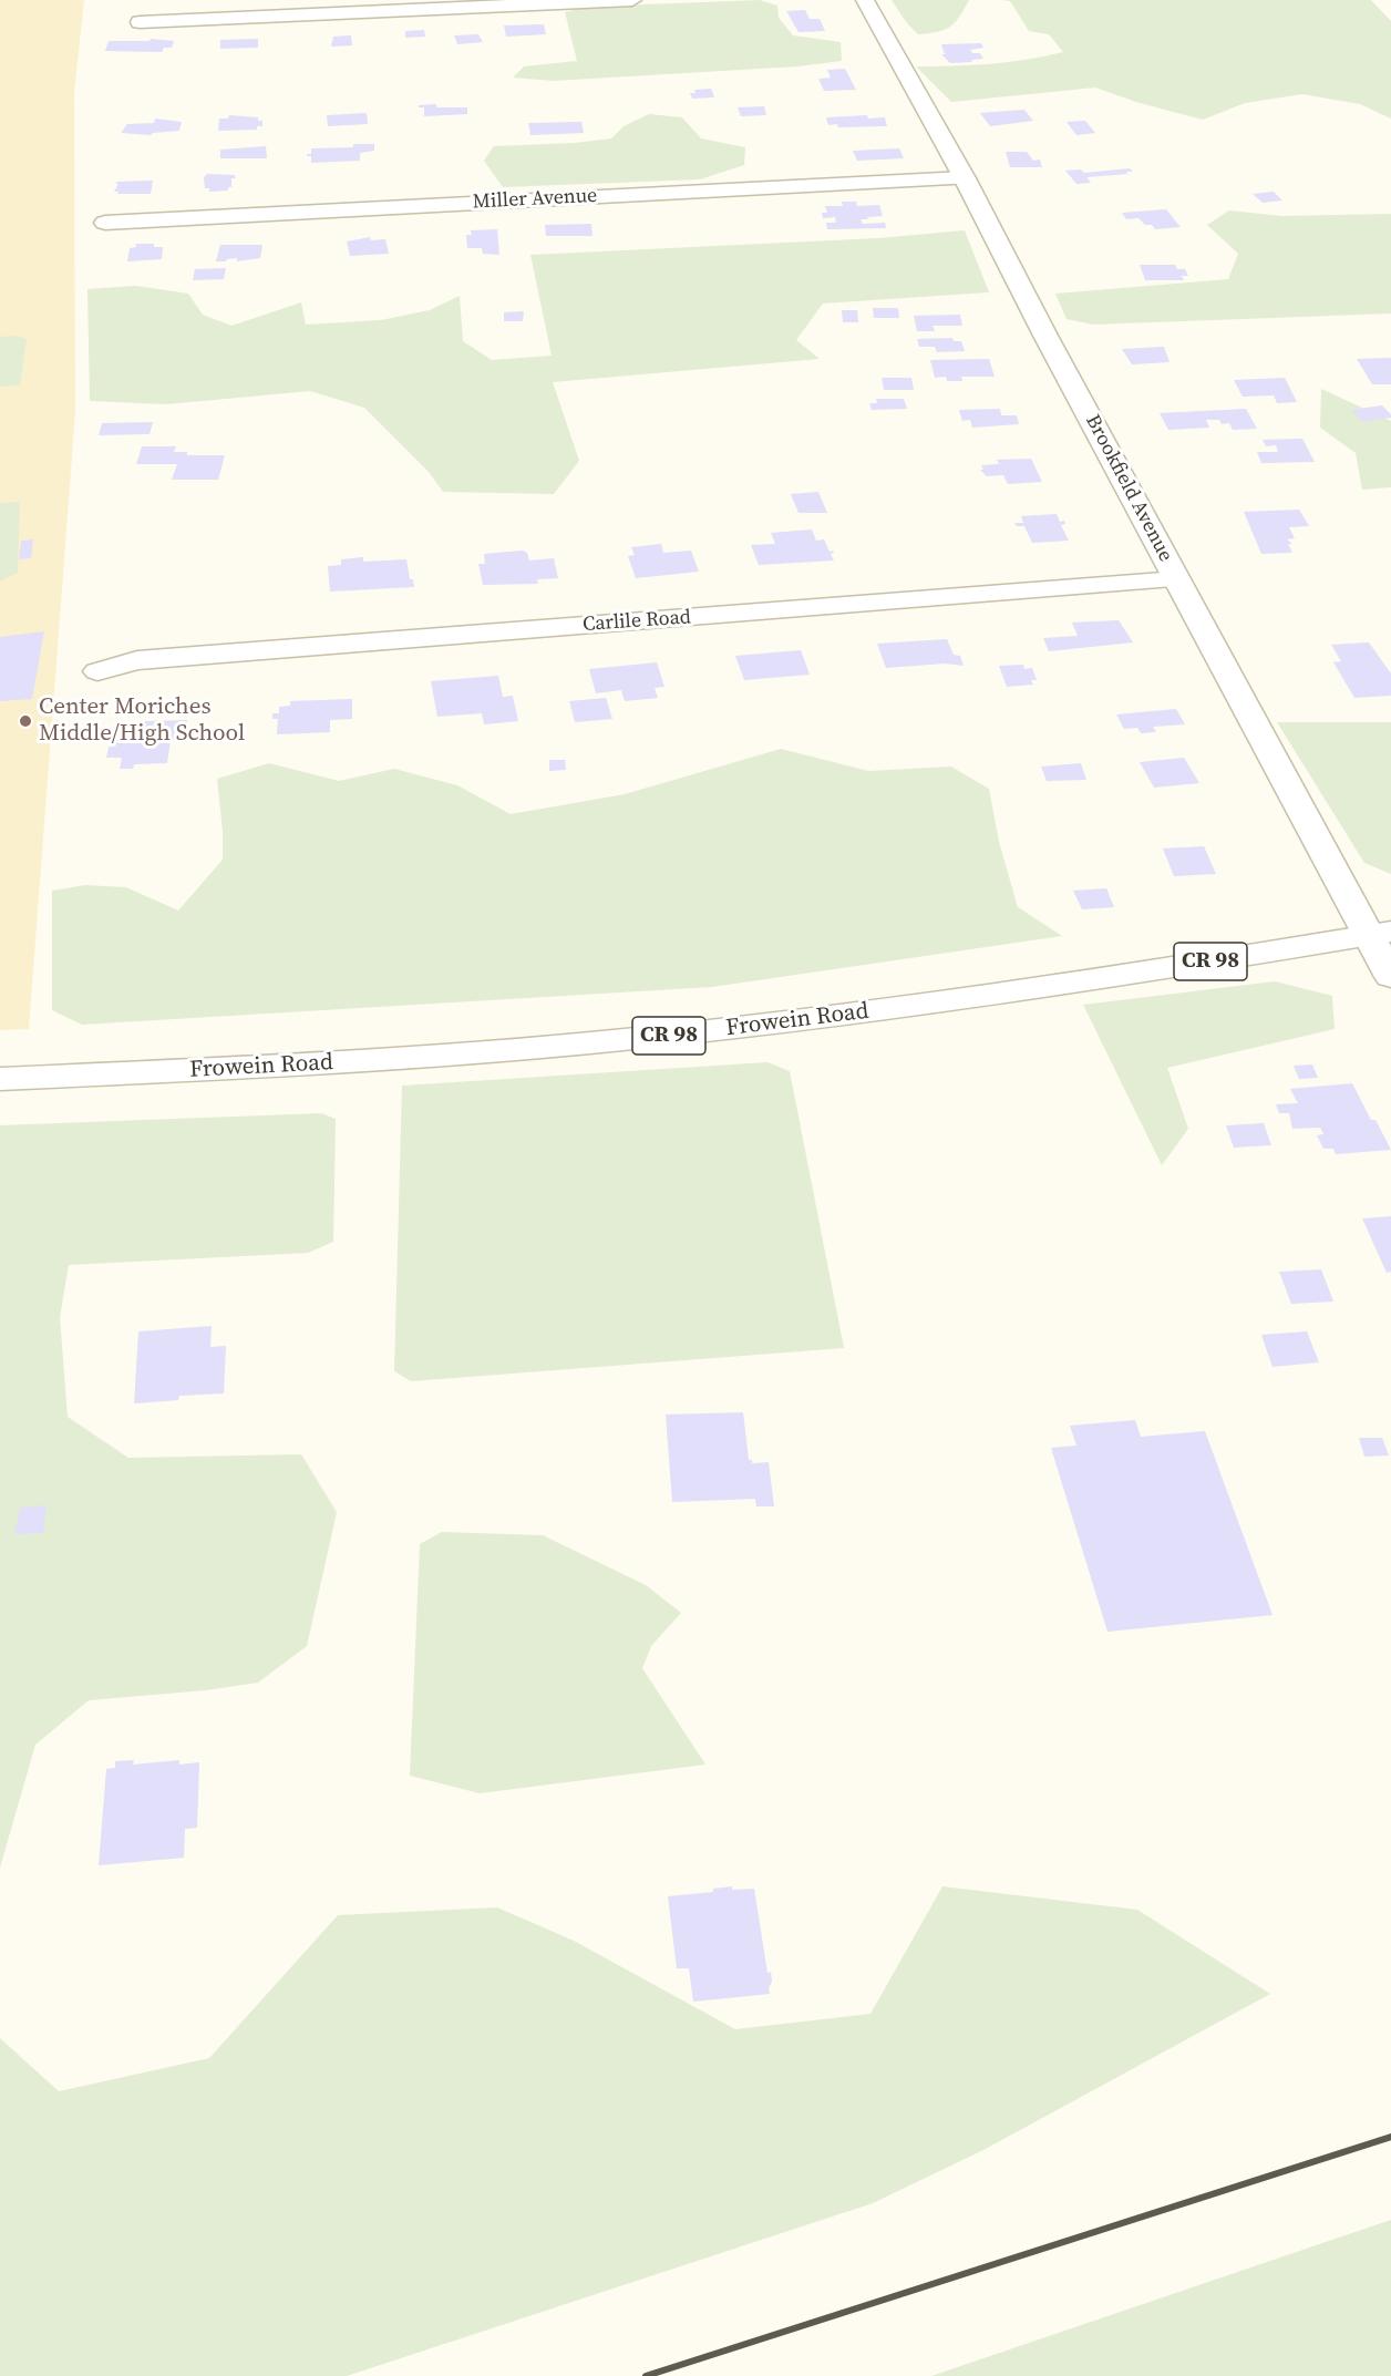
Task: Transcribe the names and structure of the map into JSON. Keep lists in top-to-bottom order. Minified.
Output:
{"streets":{"main road":["Miller Avenue","Brookfield Avenue","Carlile Road","CR 98","Frowein Road"]},"crossings":[["Miller Avenue","Brookfield Avenue"],["Brookfield Avenue","Carlile Road"],["Brookfield Avenue","Frowein Road"]],"places":["Center Moriches Middle/High School"]}
